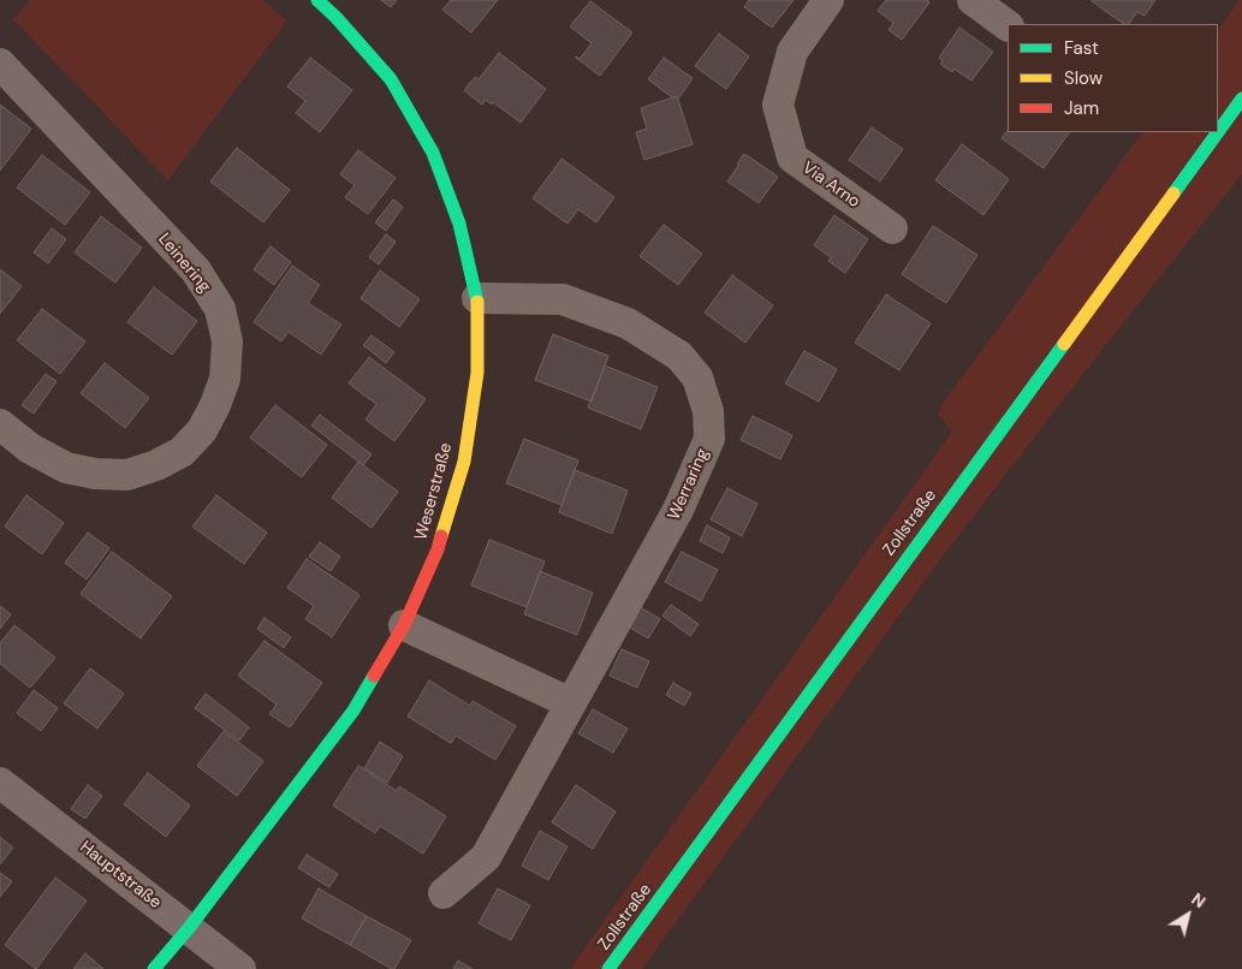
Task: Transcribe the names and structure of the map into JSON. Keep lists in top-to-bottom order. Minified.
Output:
{"streets":{"street":["Via Arno","Leinering","Werraring","Weserstraße","Zollstraße","Hauptstraße"]},"crossings":[["Werraring","Weserstraße"],["Weserstraße","Hauptstraße"]],"legend":["Fast","Slow","Jam"],"north":"top right"}
